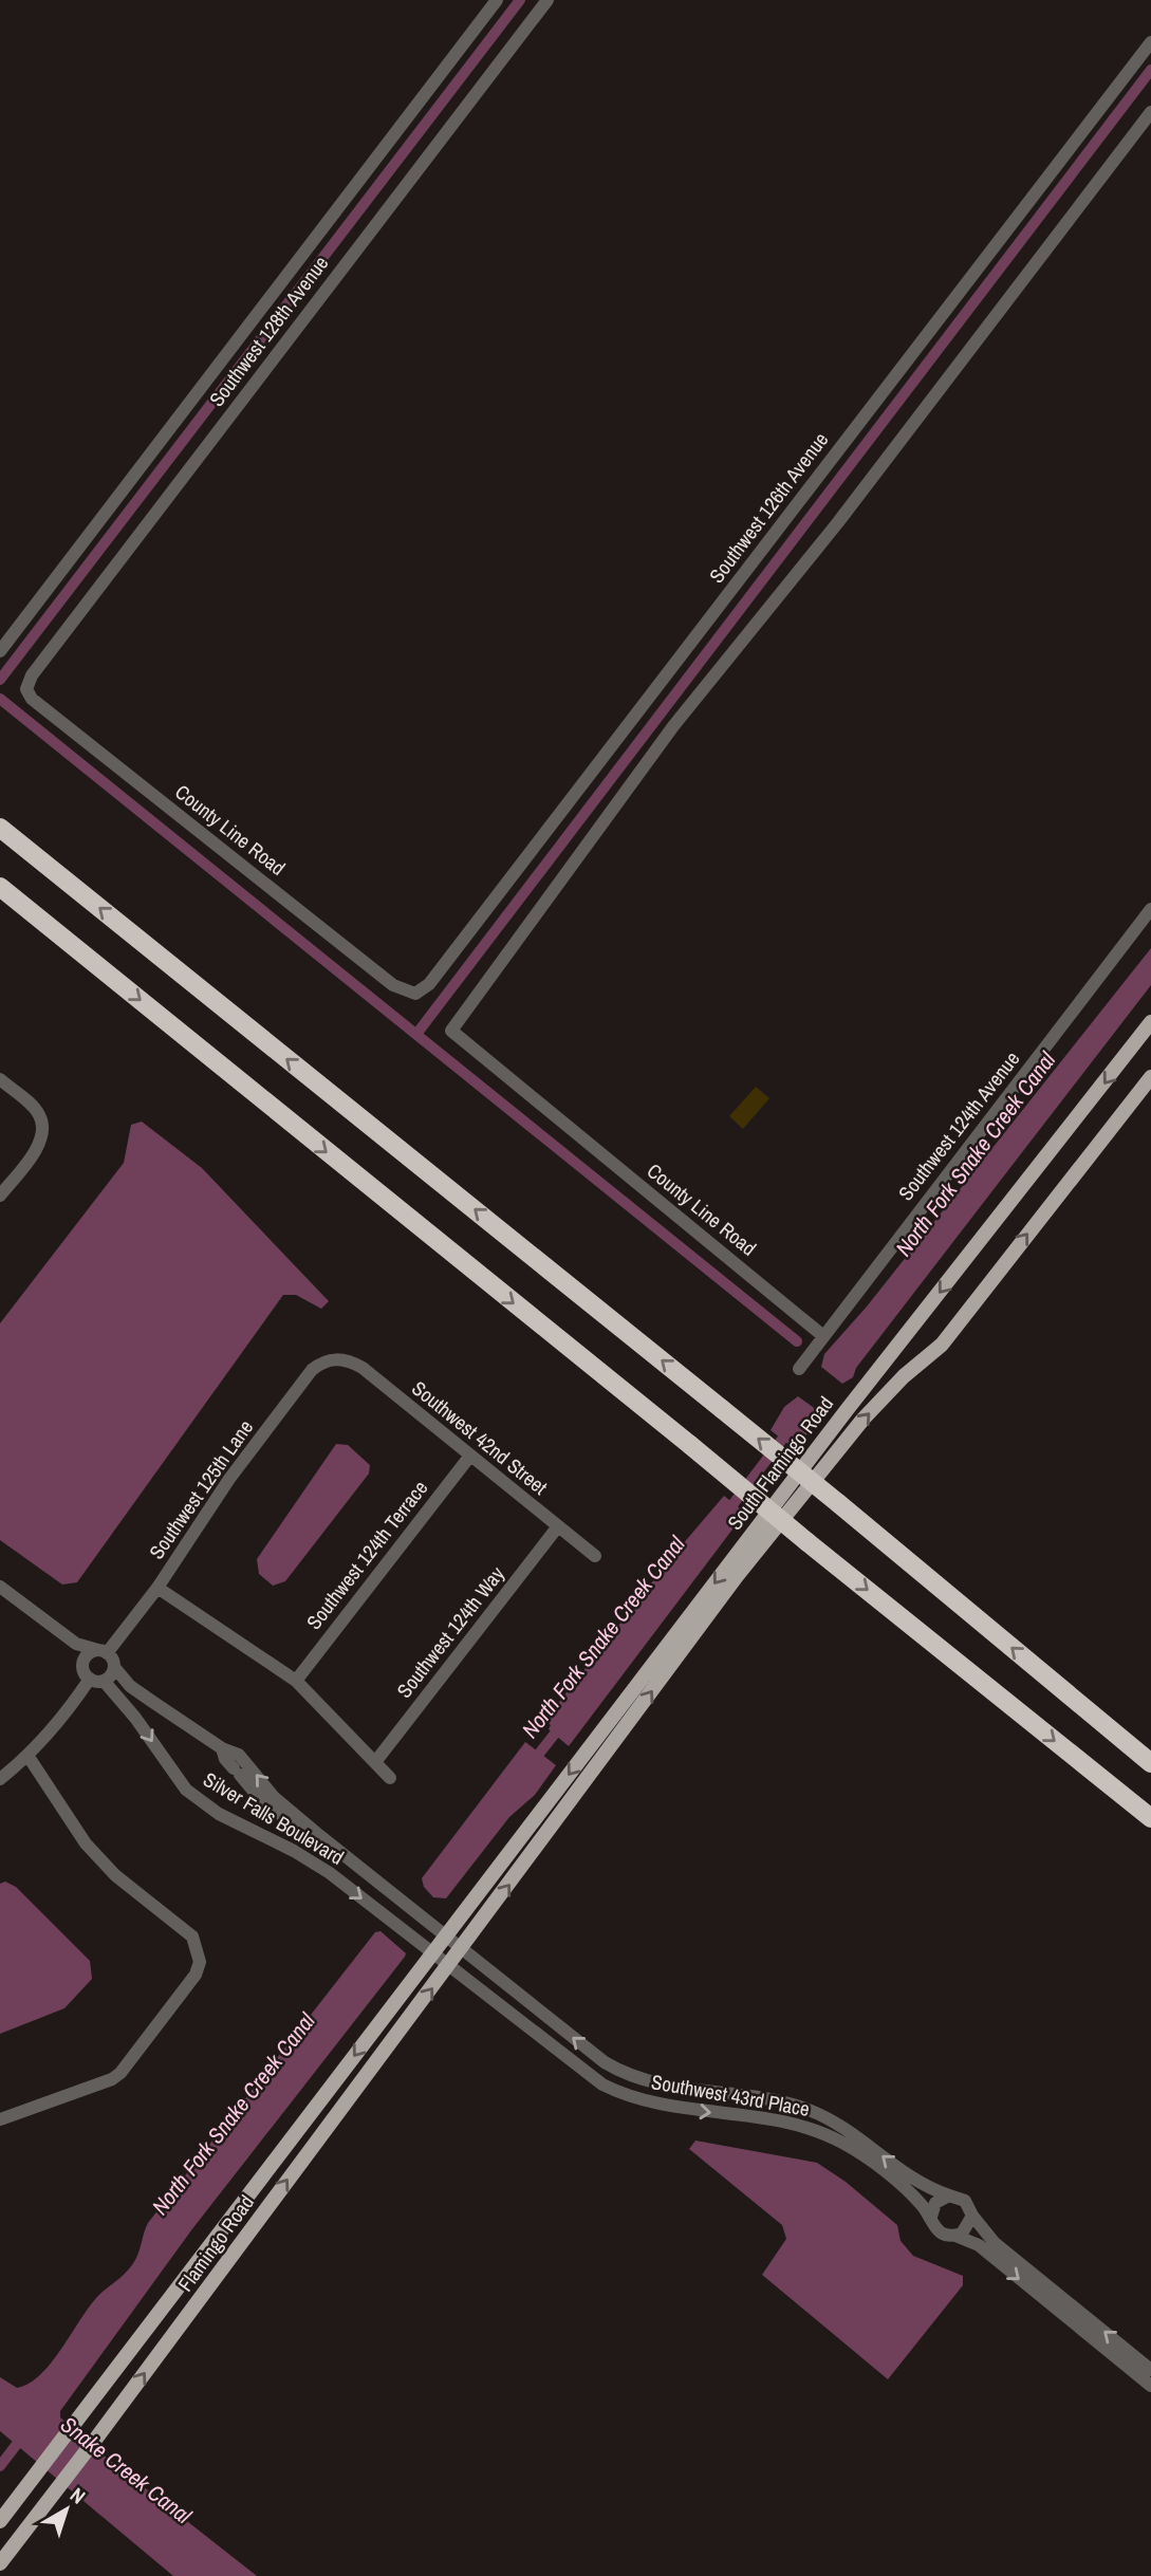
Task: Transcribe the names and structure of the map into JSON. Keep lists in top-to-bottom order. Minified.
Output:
{"streets":{"main road":["South Flamingo Road","Flamingo Road"],"street":["Southwest 128th Avenue","Southwest 126th Avenue","County Line Road","Southwest 124th Avenue","Southwest 42nd Street","Southwest 125th Lane","Southwest 124th Terrace","Southwest 124th Way","Silver Falls Boulevard","Southwest 43rd Place"]},"crossings":[["Southwest 128th Avenue","County Line Road"],["Southwest 126th Avenue","County Line Road"],["County Line Road","Southwest 124th Avenue"],["Southwest 42nd Street","Southwest 125th Lane"],["Southwest 42nd Street","Southwest 124th Terrace"],["Southwest 42nd Street","Southwest 124th Way"],["South Flamingo Road","Silver Falls Boulevard"],["South Flamingo Road","Southwest 43rd Place"],["South Flamingo Road","Flamingo Road"],["Southwest 125th Lane","Silver Falls Boulevard"],["Silver Falls Boulevard","Southwest 43rd Place"],["Silver Falls Boulevard","Flamingo Road"],["Southwest 43rd Place","Flamingo Road"]],"water":["North Fork Snake Creek Canal","Snake Creek Canal"],"north":"top right"}
